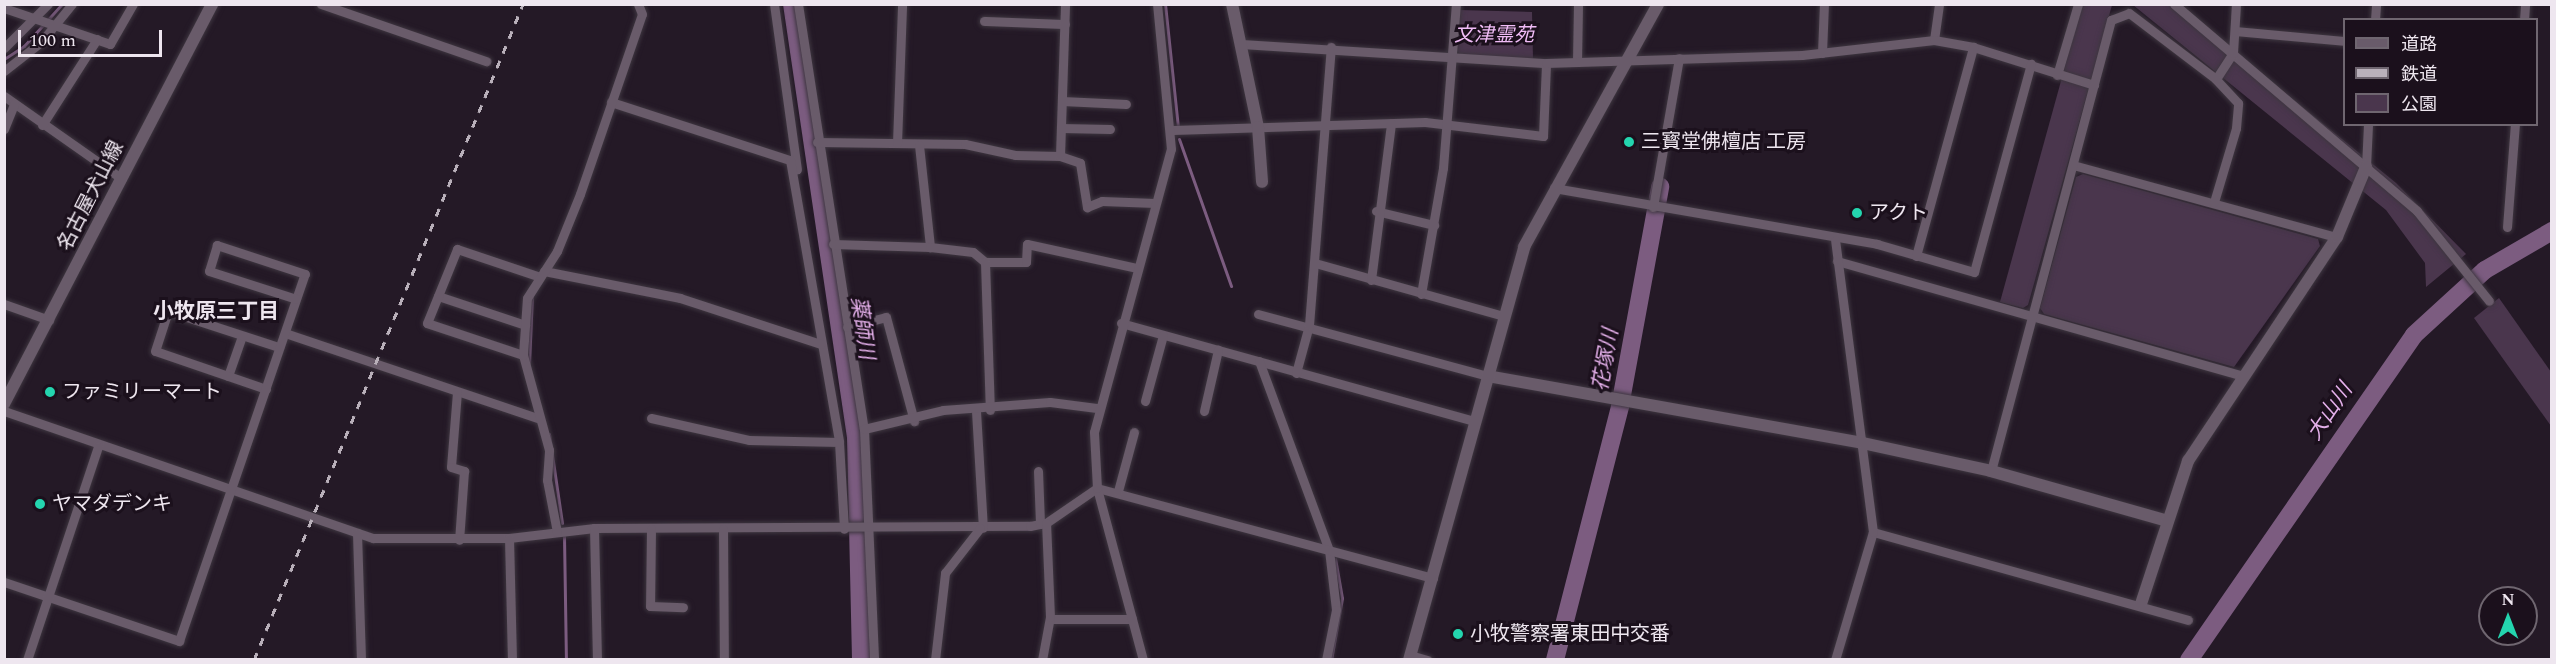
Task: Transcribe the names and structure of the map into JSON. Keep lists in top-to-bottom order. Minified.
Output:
{"streets":{"street":["名古屋犬山線"]},"districts":["小牧原三丁目"],"water":["薬師川","花塚川","大山川"],"parks":["文津霊苑"],"places":["三寳堂佛檀店 工房","アクト","ファミリーマート","ヤマダデンキ","小牧警察署東田中交番"],"legend":["道路","鉄道","公園"],"scale_bar":"100 m","north":"top"}
